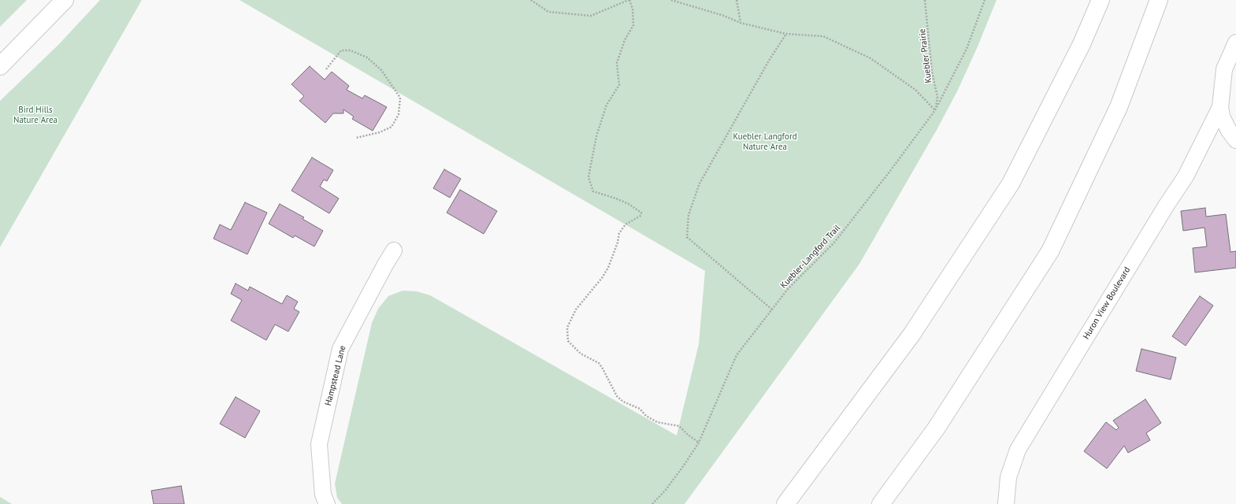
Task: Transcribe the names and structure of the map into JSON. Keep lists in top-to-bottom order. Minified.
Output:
{"streets":{"street":["Huron View Boulevard","Hampstead Lane"],"path":["Kuebler Prairie","Kuebler-Langford Trail"]},"crossings":[["Kuebler Prairie","Kuebler-Langford Trail"]],"parks":["Bird Hills Nature Area","Kuebler Langford Nature Area"]}
